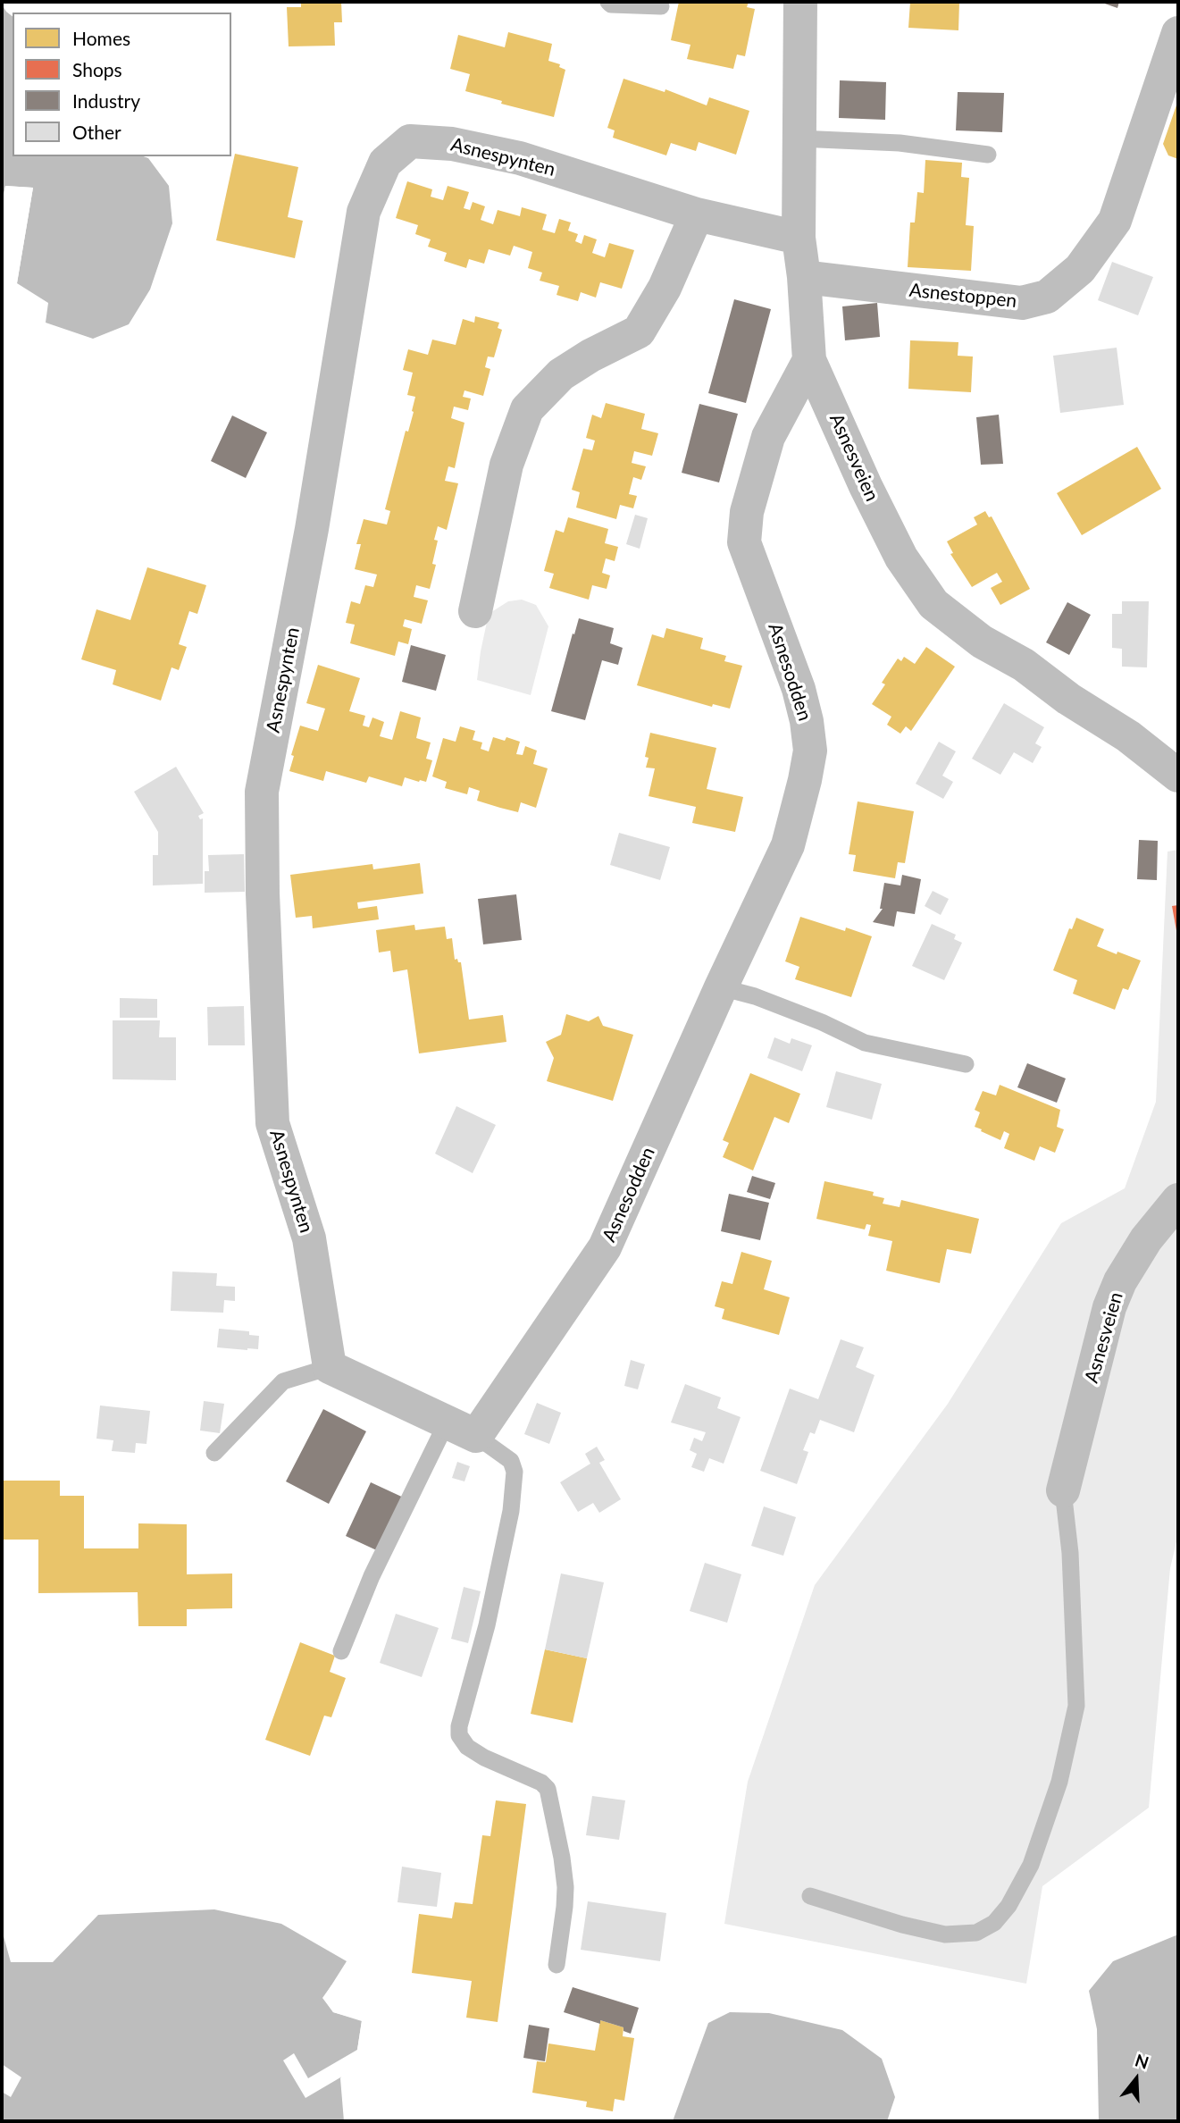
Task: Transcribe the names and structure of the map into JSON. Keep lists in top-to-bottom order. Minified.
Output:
{"streets":{"street":["Asnespynten","Asnestoppen","Asnesveien","Asnesodden"]},"crossings":[["Asnespynten","Asnesveien"],["Asnestoppen","Asnesveien"],["Asnesveien","Asnesodden"]],"legend":["Homes","Shops","Industry","Other"],"north":"top"}
